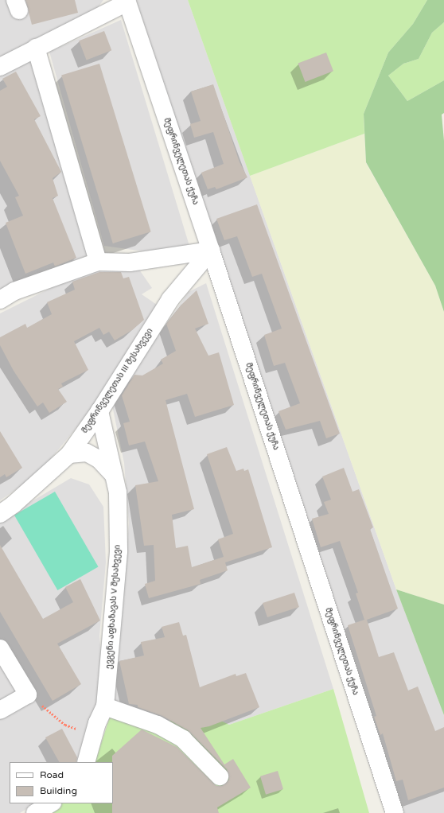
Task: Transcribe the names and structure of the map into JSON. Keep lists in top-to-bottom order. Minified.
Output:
{"streets":{"street":["მეფრინველეთას ქუჩა","მეფრინველეთას III შესახვევი","ევგენი აფხაზავას V შესახვევი"]},"crossings":[["მეფრინველეთას ქუჩა","მეფრინველეთას III შესახვევი"],["მეფრინველეთას III შესახვევი","ევგენი აფხაზავას V შესახვევი"]],"legend":["Road","Building"]}
